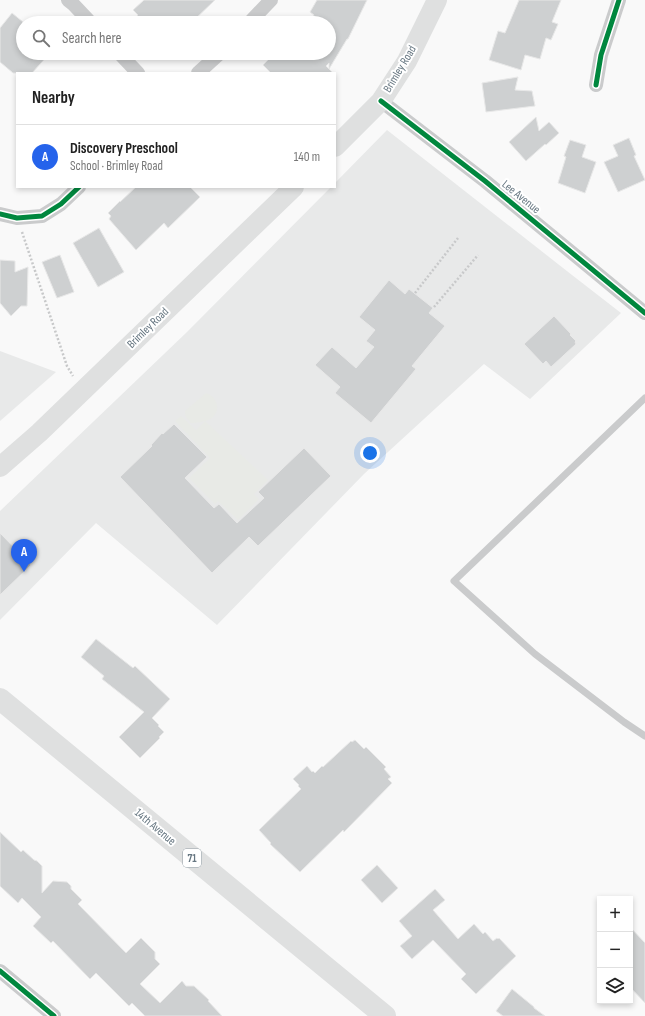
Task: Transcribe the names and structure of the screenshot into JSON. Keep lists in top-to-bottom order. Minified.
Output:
{"streets":{"main road":["Brimley Road","14th Avenue","71"],"street":["Lee Avenue"]},"crossings":[["Brimley Road","Lee Avenue"]],"page":{"search":"Search here","heading":"Nearby","list":[{"mark":"A","name":"Discovery Preschool","note":"School · Brimley Road","value":"140 m"}],"pins":"A","map_buttons":["+","−"]}}
